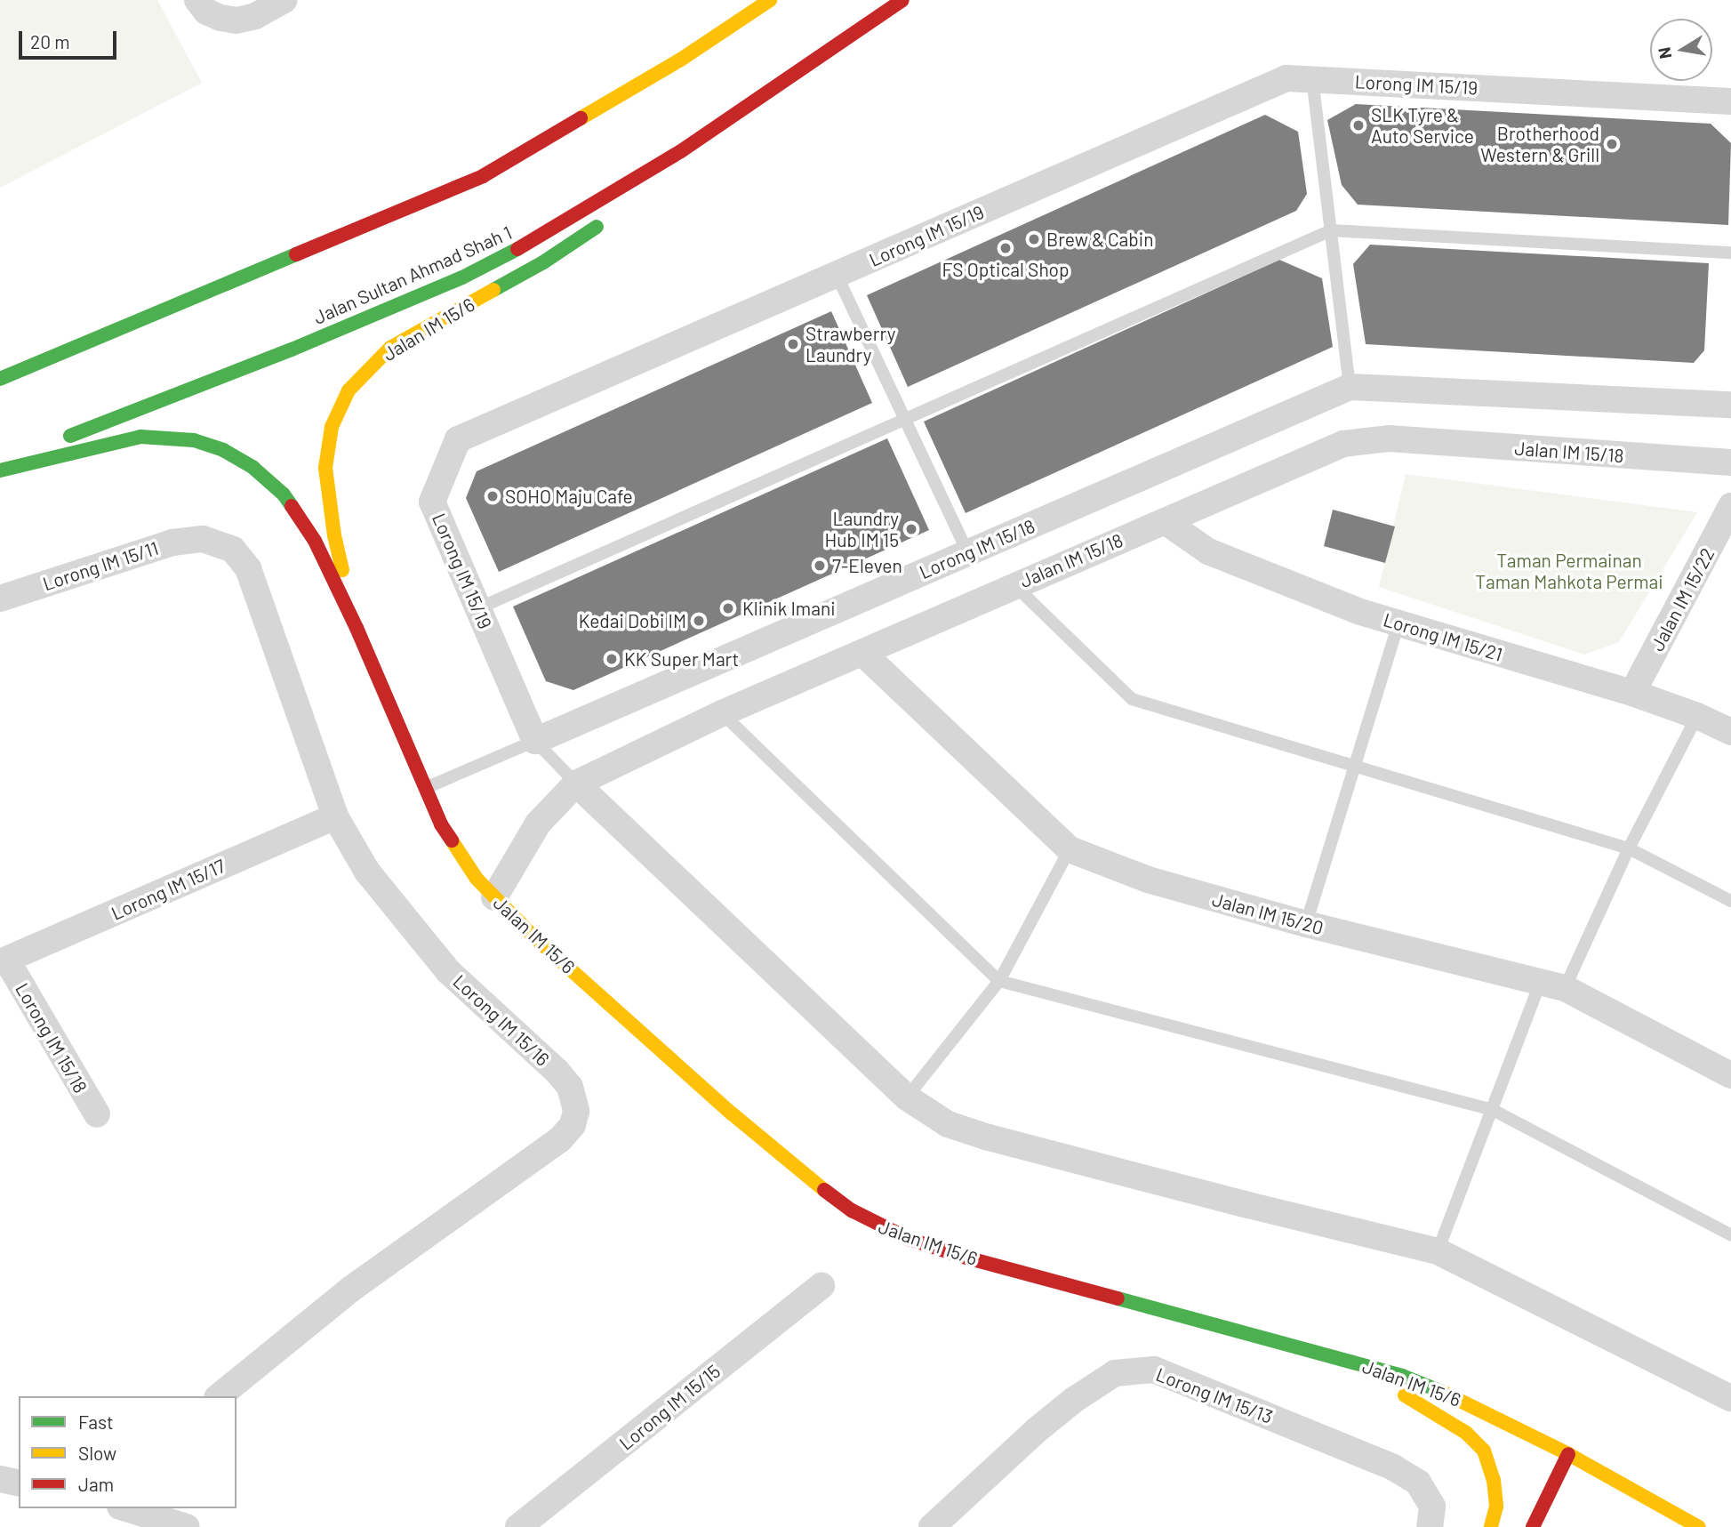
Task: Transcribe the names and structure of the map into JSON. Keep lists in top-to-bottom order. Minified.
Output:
{"streets":{"street":["Lorong IM 15/19","Jalan Sultan Ahmad Shah 1","Jalan IM 15/6","Jalan IM 15/18","Lorong IM 15/18","Lorong IM 15/11","Jalan IM 15/22","Lorong IM 15/21","Lorong IM 15/17","Jalan IM 15/20","Lorong IM 15/16","Lorong IM 15/13","Lorong IM 15/15"]},"crossings":[["Lorong IM 15/19","Lorong IM 15/18"],["Jalan IM 15/6","Jalan IM 15/18"],["Jalan IM 15/18","Lorong IM 15/21"],["Jalan IM 15/18","Jalan IM 15/20"],["Lorong IM 15/18","Lorong IM 15/17"],["Lorong IM 15/11","Lorong IM 15/16"],["Jalan IM 15/22","Lorong IM 15/21"],["Lorong IM 15/17","Lorong IM 15/16"]],"parks":["Taman Permainan Taman Mahkota Permai"],"places":["SLK Tyre & Auto Service","Brotherhood Western & Grill","Brew & Cabin","FS Optical Shop","Strawberry Laundry","SOHO Maju Cafe","Laundry Hub IM 15","7-Eleven","Klinik Imani","Kedai Dobi IM","KK Super Mart"],"legend":["Fast","Slow","Jam"],"scale_bar":"20 m","north":"left"}
